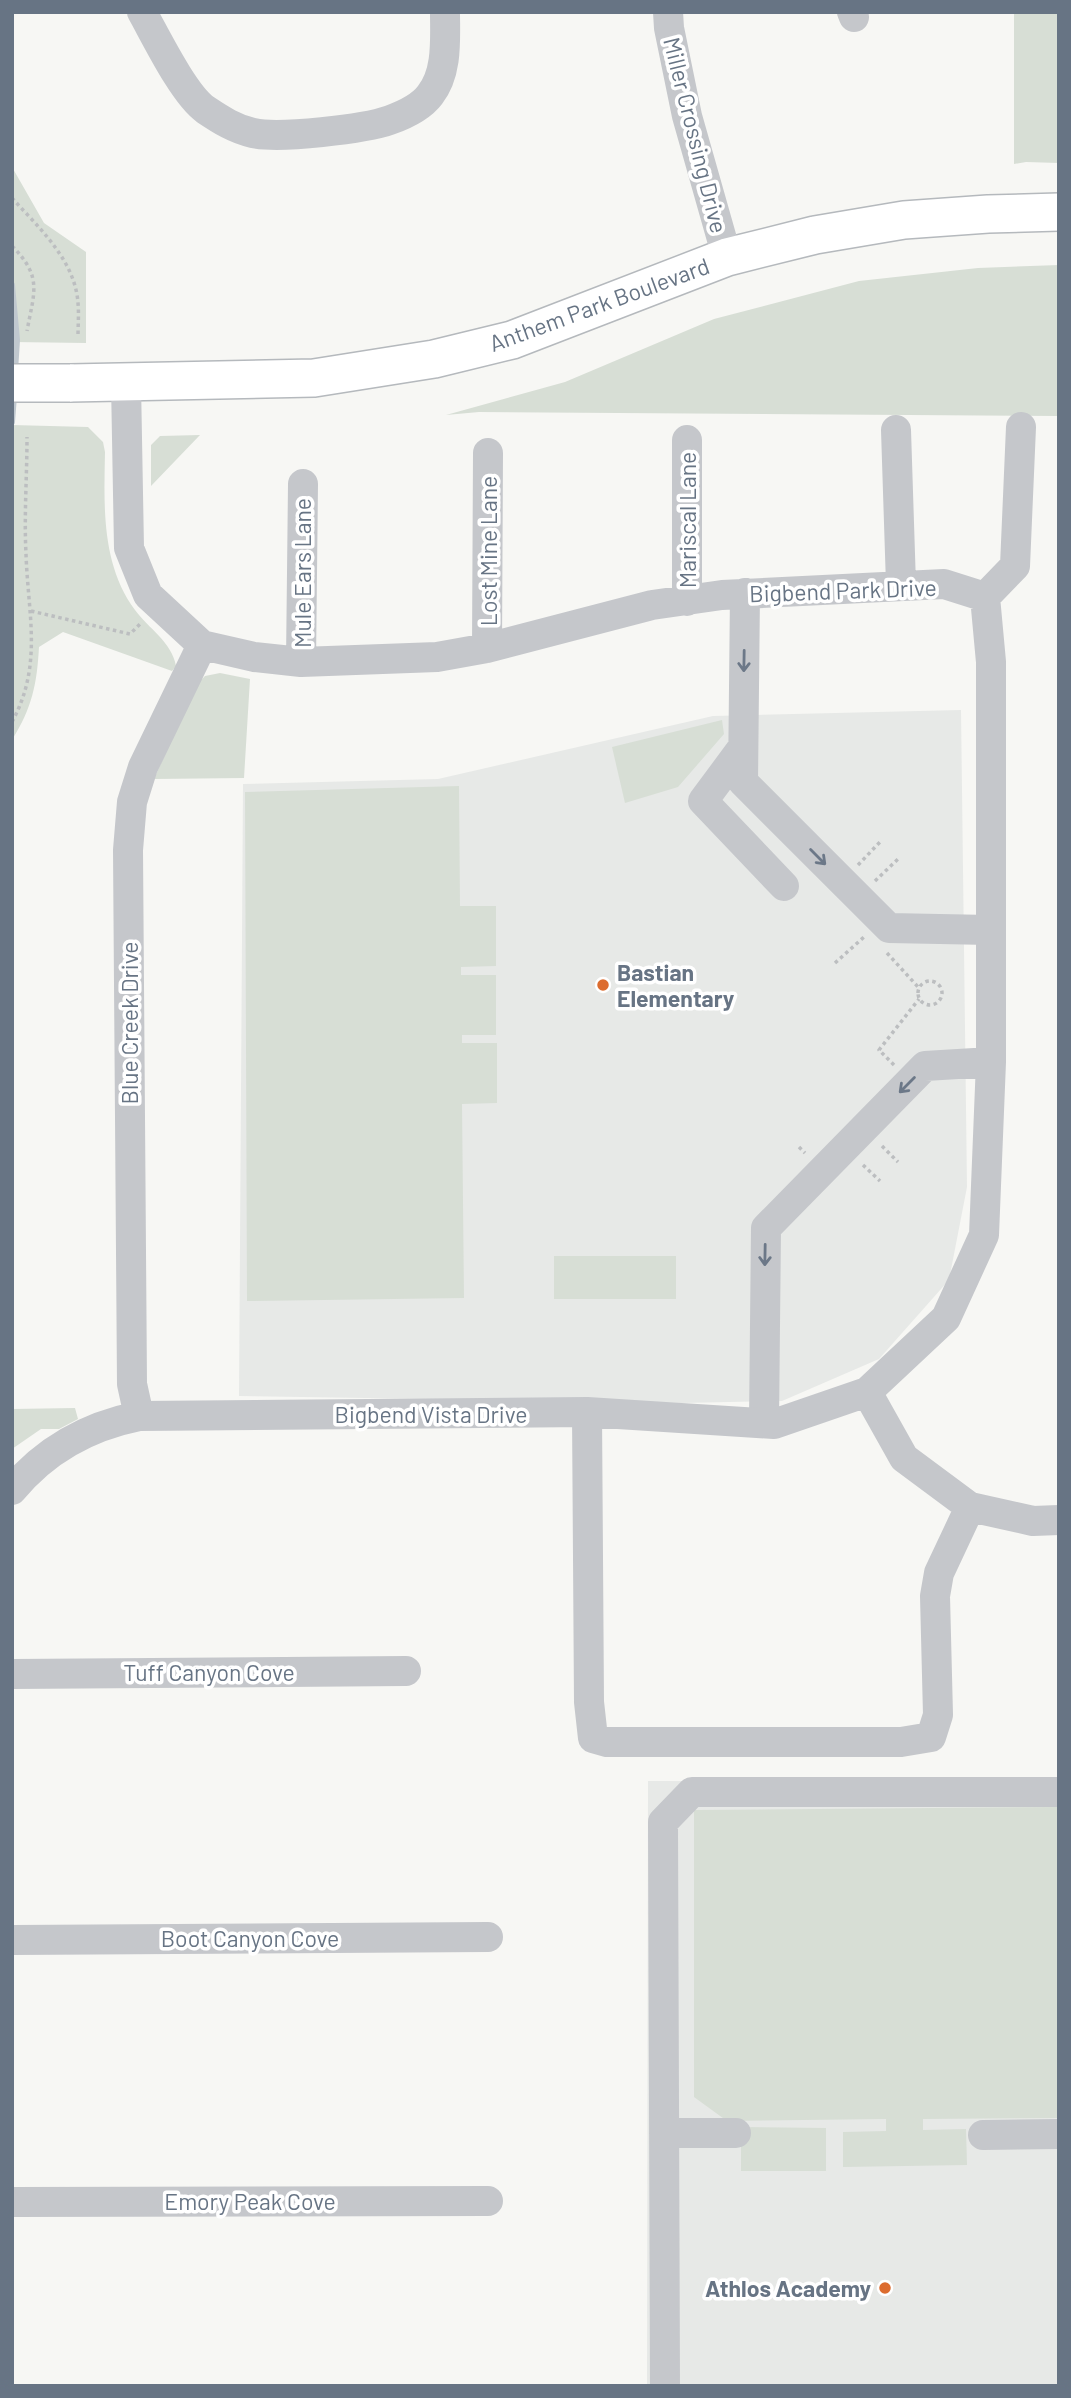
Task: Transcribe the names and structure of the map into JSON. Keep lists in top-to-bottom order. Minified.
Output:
{"streets":{"main road":["Anthem Park Boulevard"],"street":["Miller Crossing Drive","Mariscal Lane","Lost Mine Lane","Mule Ears Lane","Bigbend Park Drive","Blue Creek Drive","Bigbend Vista Drive","Tuff Canyon Cove","Boot Canyon Cove","Emory Peak Cove"]},"crossings":[["Miller Crossing Drive","Anthem Park Boulevard"],["Anthem Park Boulevard","Bigbend Park Drive"],["Mariscal Lane","Bigbend Park Drive"],["Lost Mine Lane","Bigbend Park Drive"],["Mule Ears Lane","Bigbend Park Drive"],["Bigbend Park Drive","Blue Creek Drive"],["Blue Creek Drive","Bigbend Vista Drive"]],"places":["Bastian Elementary","Athlos Academy"]}
